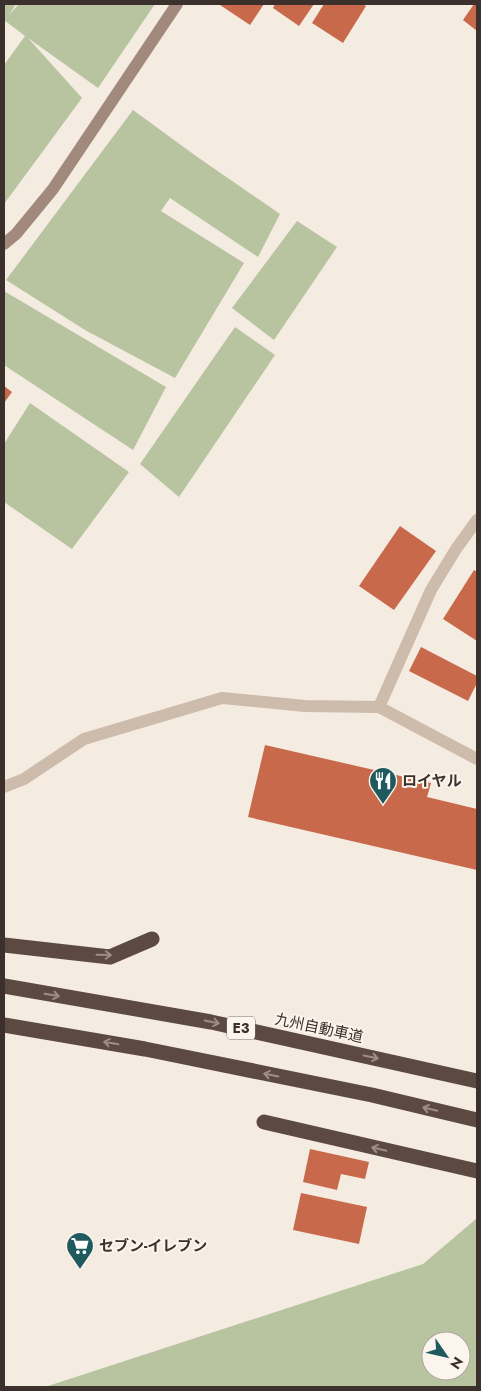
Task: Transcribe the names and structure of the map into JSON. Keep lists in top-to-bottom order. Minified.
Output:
{"streets":{"highway":["E3","九州自動車道"]},"places":{"restaurant":["ロイヤル"],"supermarket":["セブン-イレブン"]},"north":"bottom right"}
